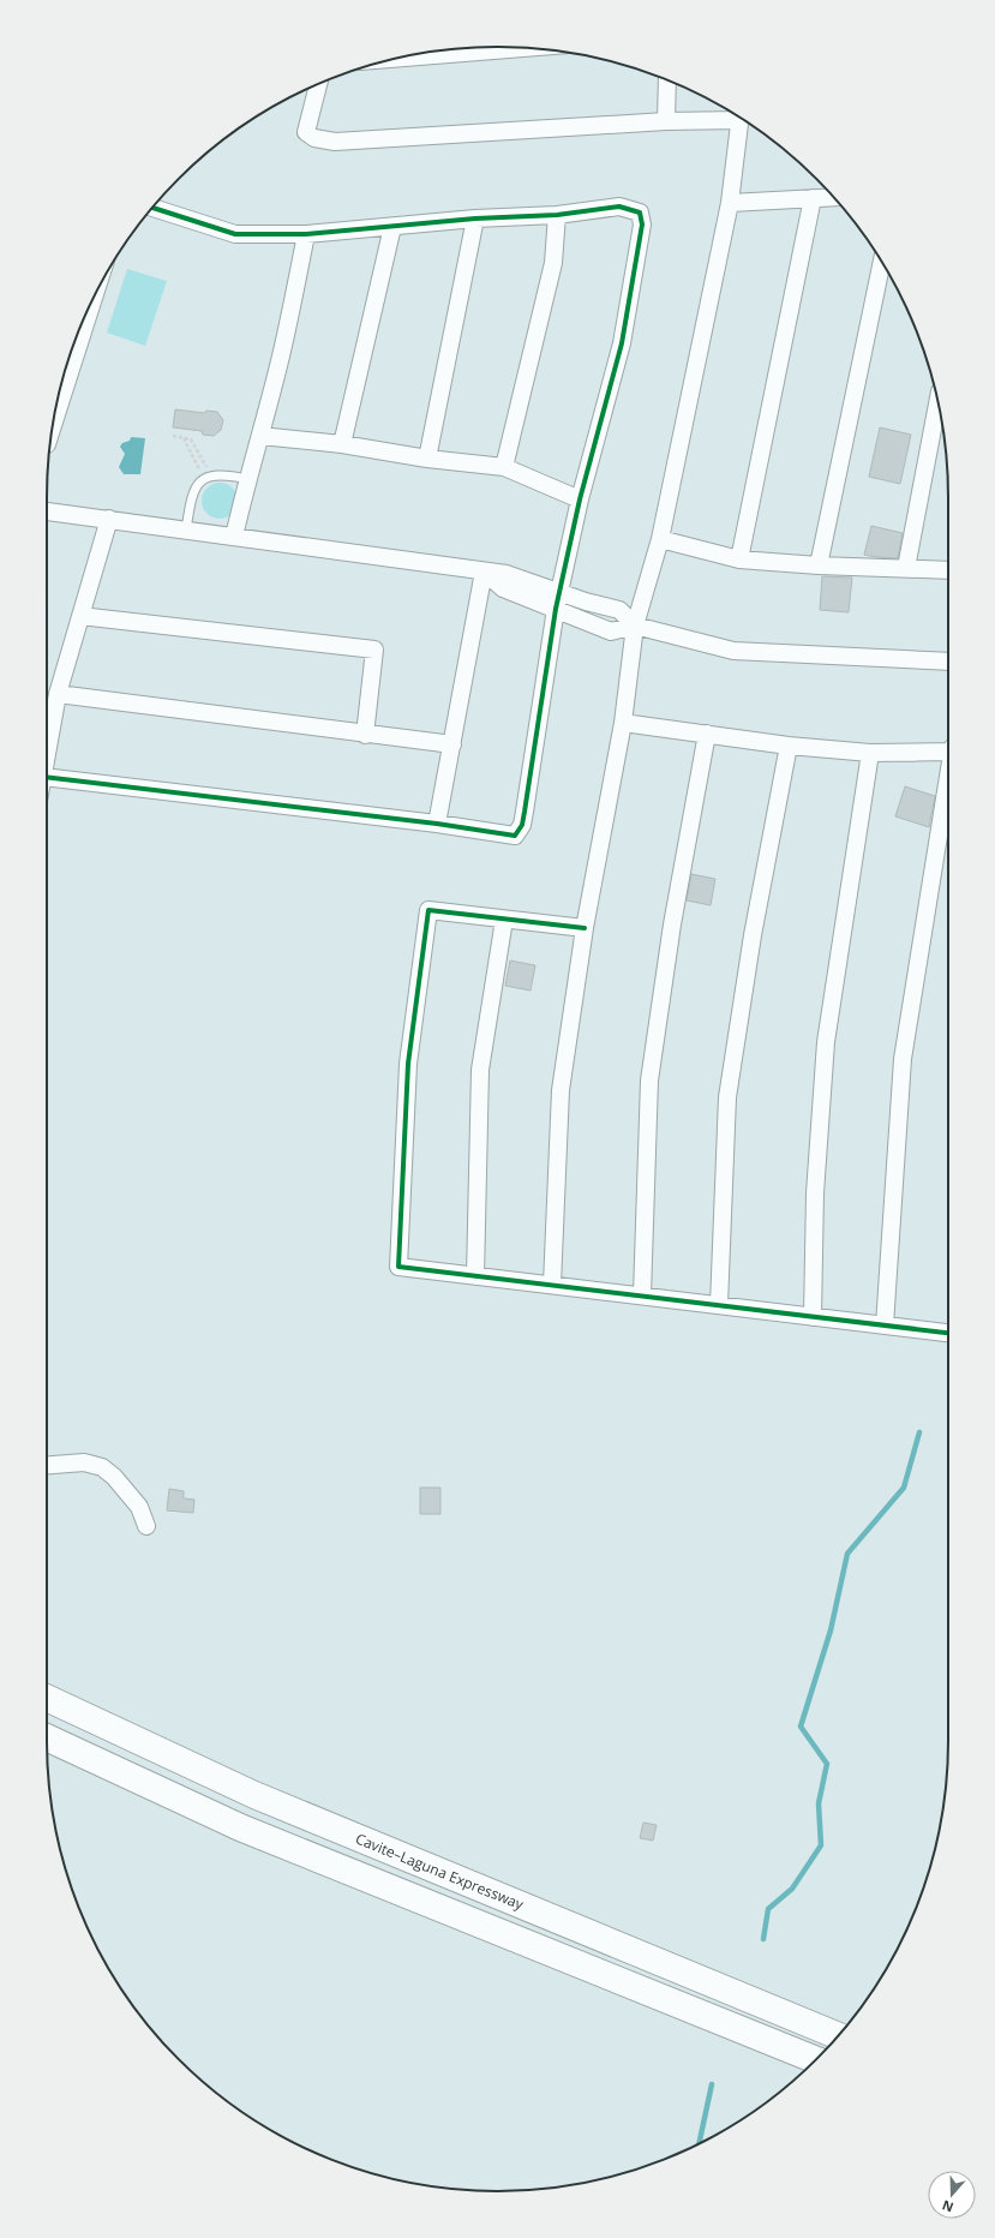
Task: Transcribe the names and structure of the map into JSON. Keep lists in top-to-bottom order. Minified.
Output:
{"streets":{"highway":["Cavite–Laguna Expressway"]},"north":"bottom"}
